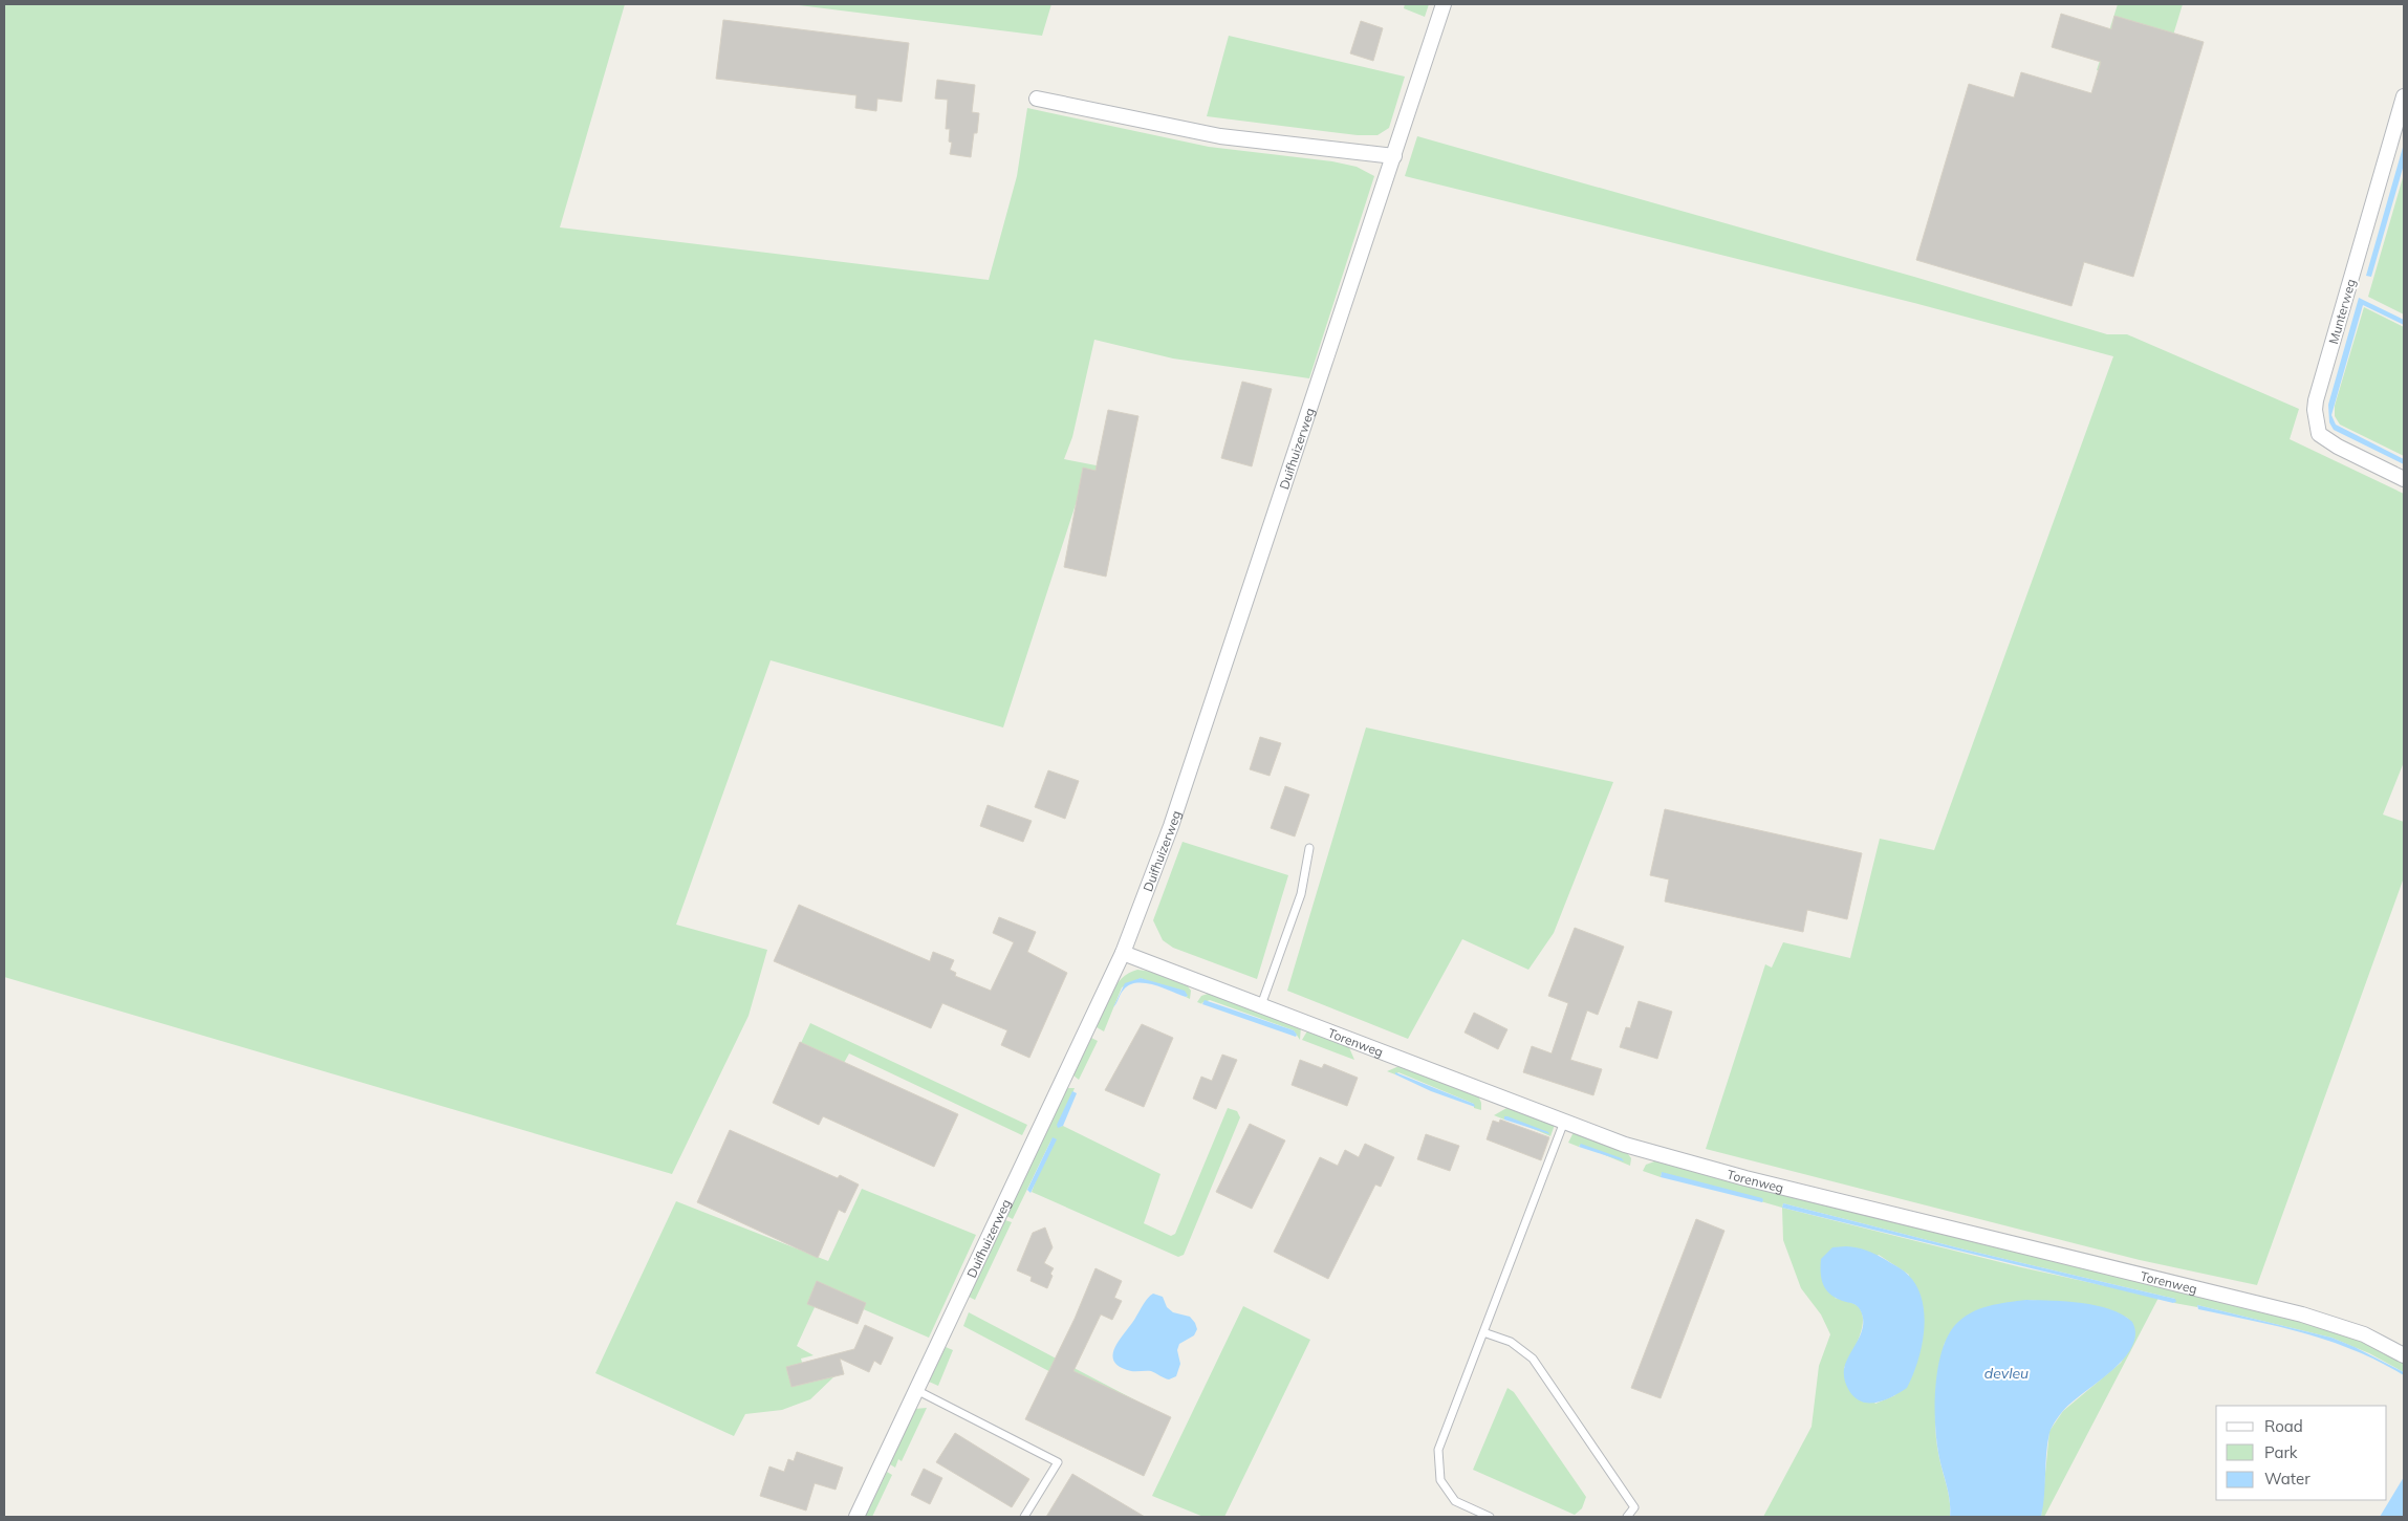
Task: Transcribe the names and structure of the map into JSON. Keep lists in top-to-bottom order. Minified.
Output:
{"streets":{"street":["Munterweg","Duifhuizerweg","Torenweg"]},"crossings":[["Duifhuizerweg","Torenweg"]],"water":["devleu"],"legend":["Road","Park","Water"]}
